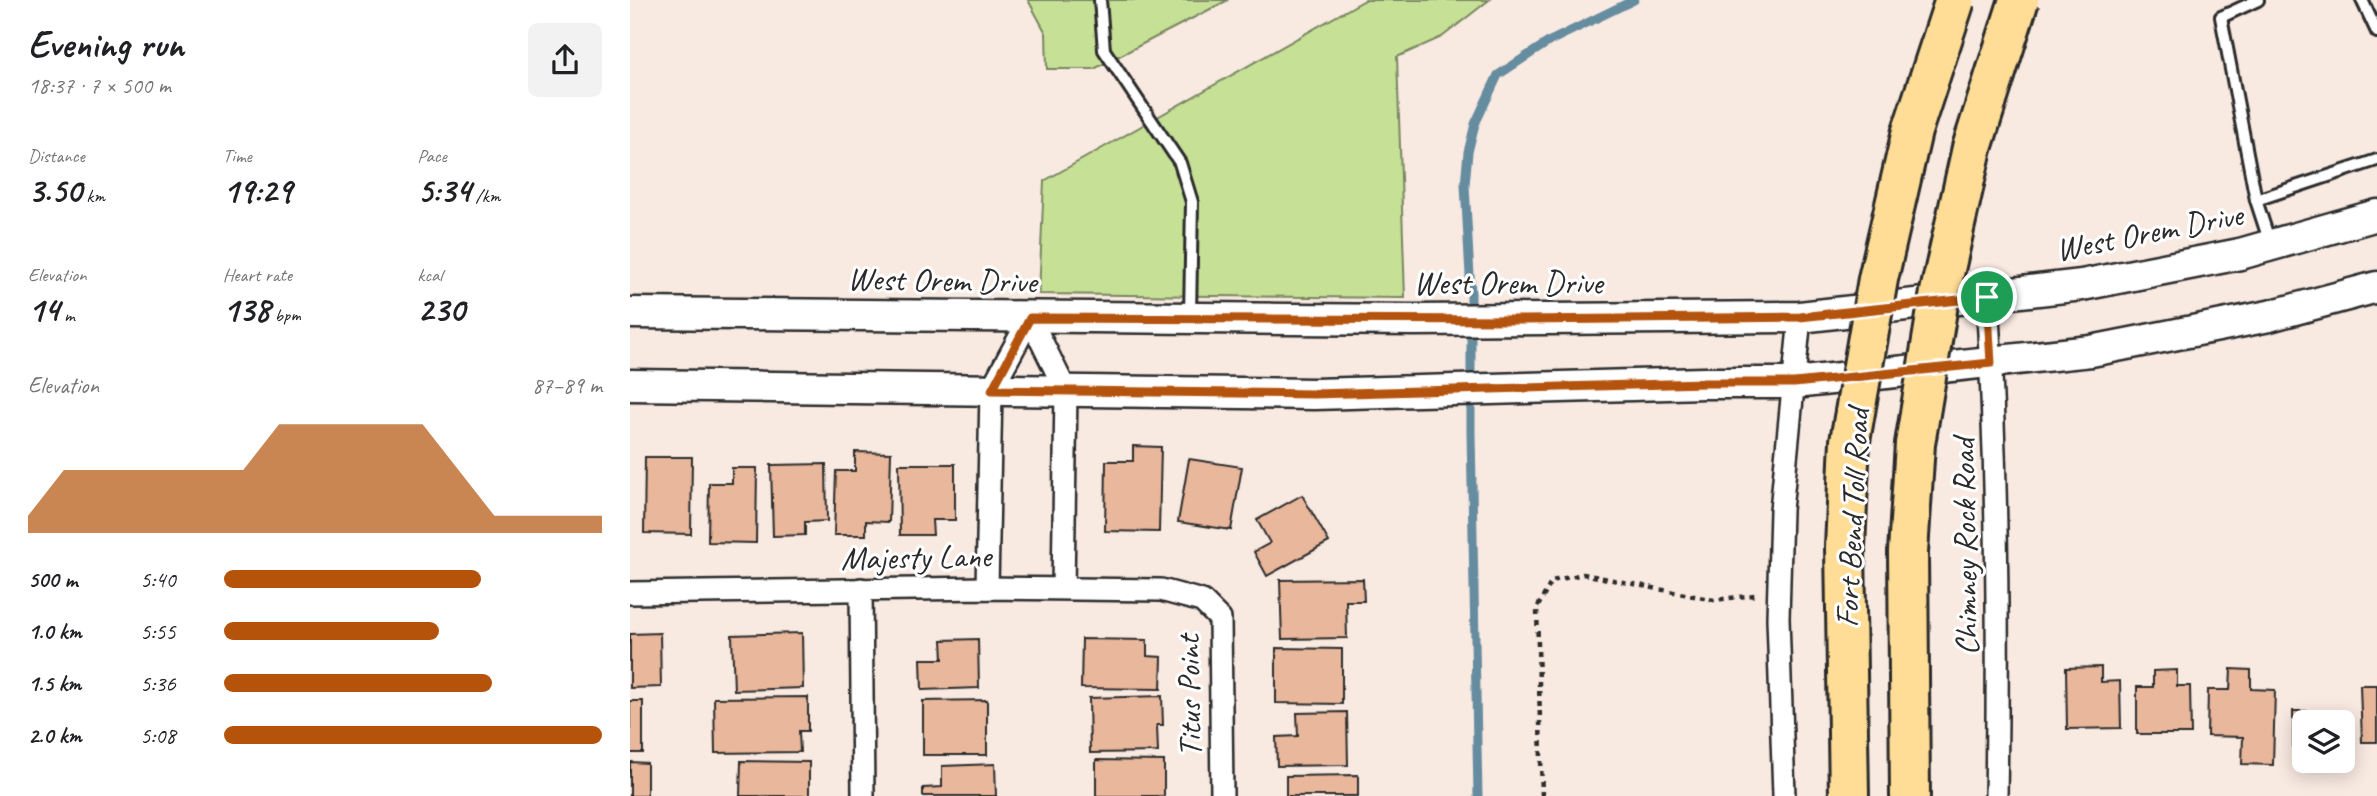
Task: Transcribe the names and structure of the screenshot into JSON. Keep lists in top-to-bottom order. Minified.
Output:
{"streets":{"highway":["Fort Bend Toll Road"],"main road":["West Orem Drive"],"street":["Chimney Rock Road","Majesty Lane","Titus Point"]},"crossings":[["West Orem Drive","Chimney Rock Road"],["Majesty Lane","Titus Point"]],"page":{"heading":["Evening run","18:37 · 7 × 500 m"],"stats":[["Distance","3.50 km"],["Time","19:29"],["Pace","5:34 /km"],["Elevation","14 m"],["Heart rate","138 bpm"],["kcal","230"]],"chart":["Elevation","87–89 m"],"list":[{"name":"500 m","note":"5:40"},{"name":"1.0 km","note":"5:55"},{"name":"1.5 km","note":"5:36"},{"name":"2.0 km","note":"5:08"}]}}
